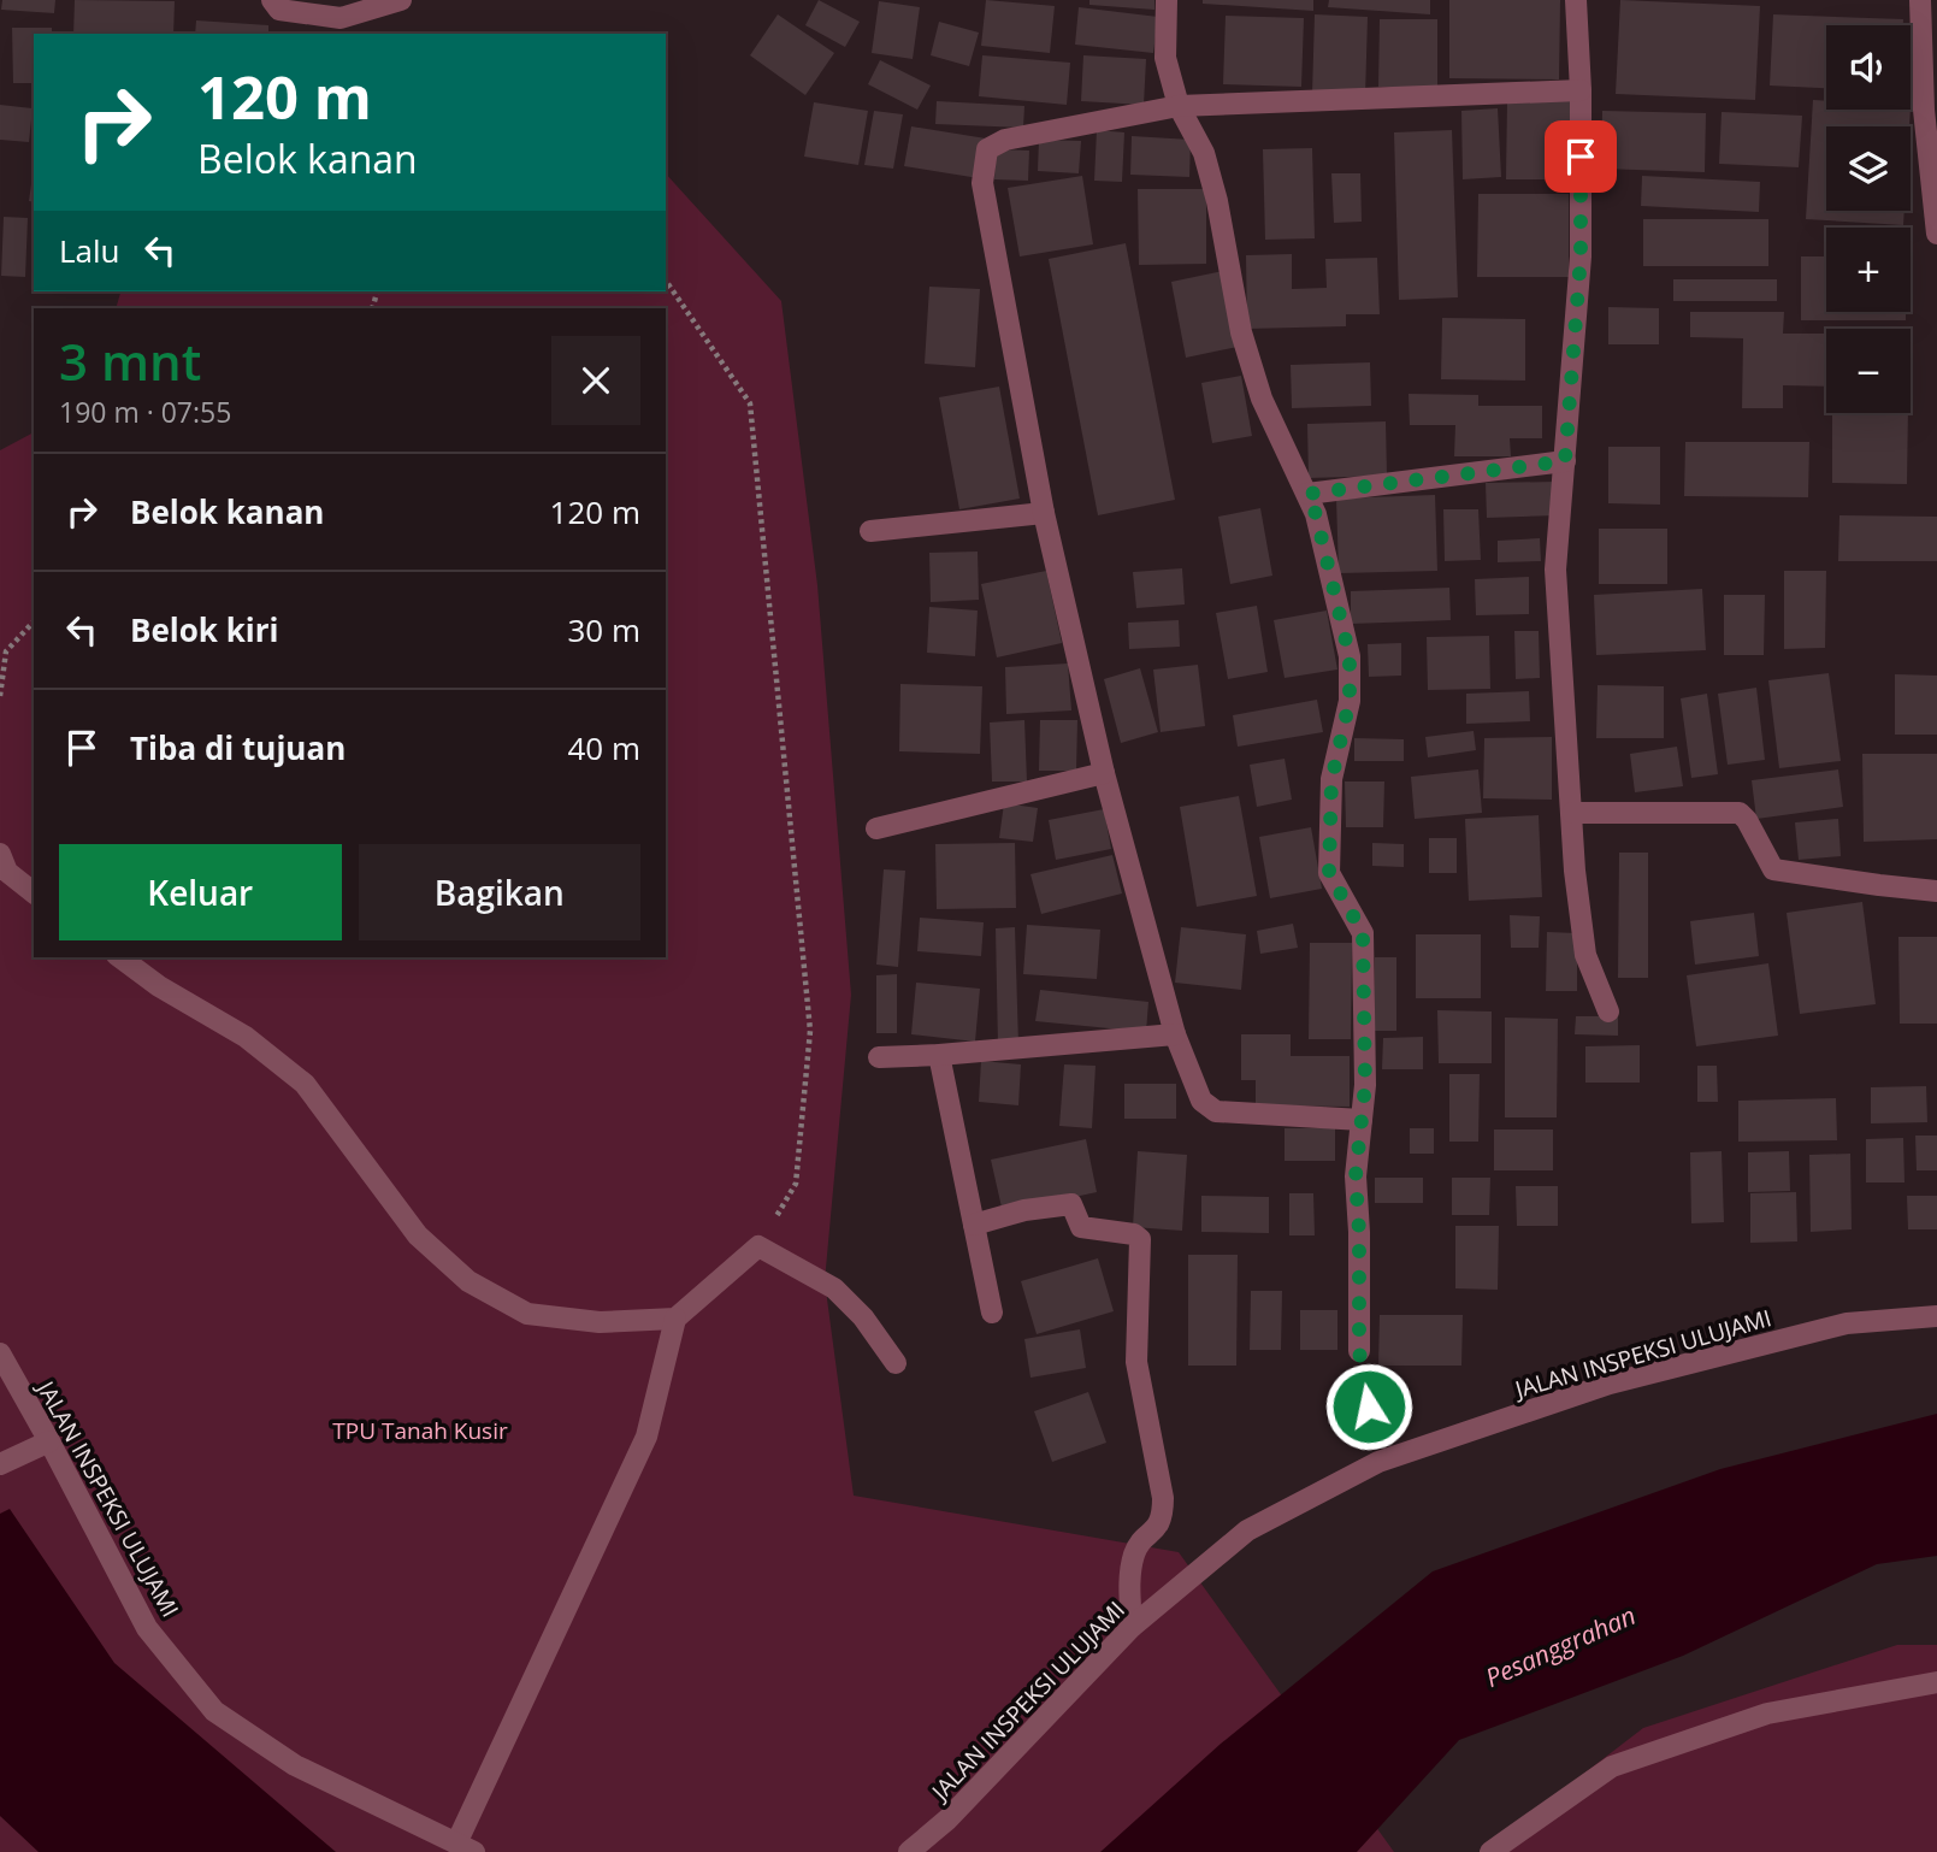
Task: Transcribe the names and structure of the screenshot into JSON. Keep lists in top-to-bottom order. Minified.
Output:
{"streets":{"street":["JALAN INSPEKSI ULUJAMI"]},"water":["Pesanggrahan"],"parks":["TPU Tanah Kusir"],"page":{"map_buttons":["+","−"],"turn":["120 m","Belok kanan"],"then":"Lalu","heading":["3 mnt","190 m · 07:55"],"list":[{"name":"Belok kanan","value":"120 m"},{"name":"Belok kiri","value":"30 m"},{"name":"Tiba di tujuan","value":"40 m"}],"buttons":["Keluar","Bagikan"]}}
